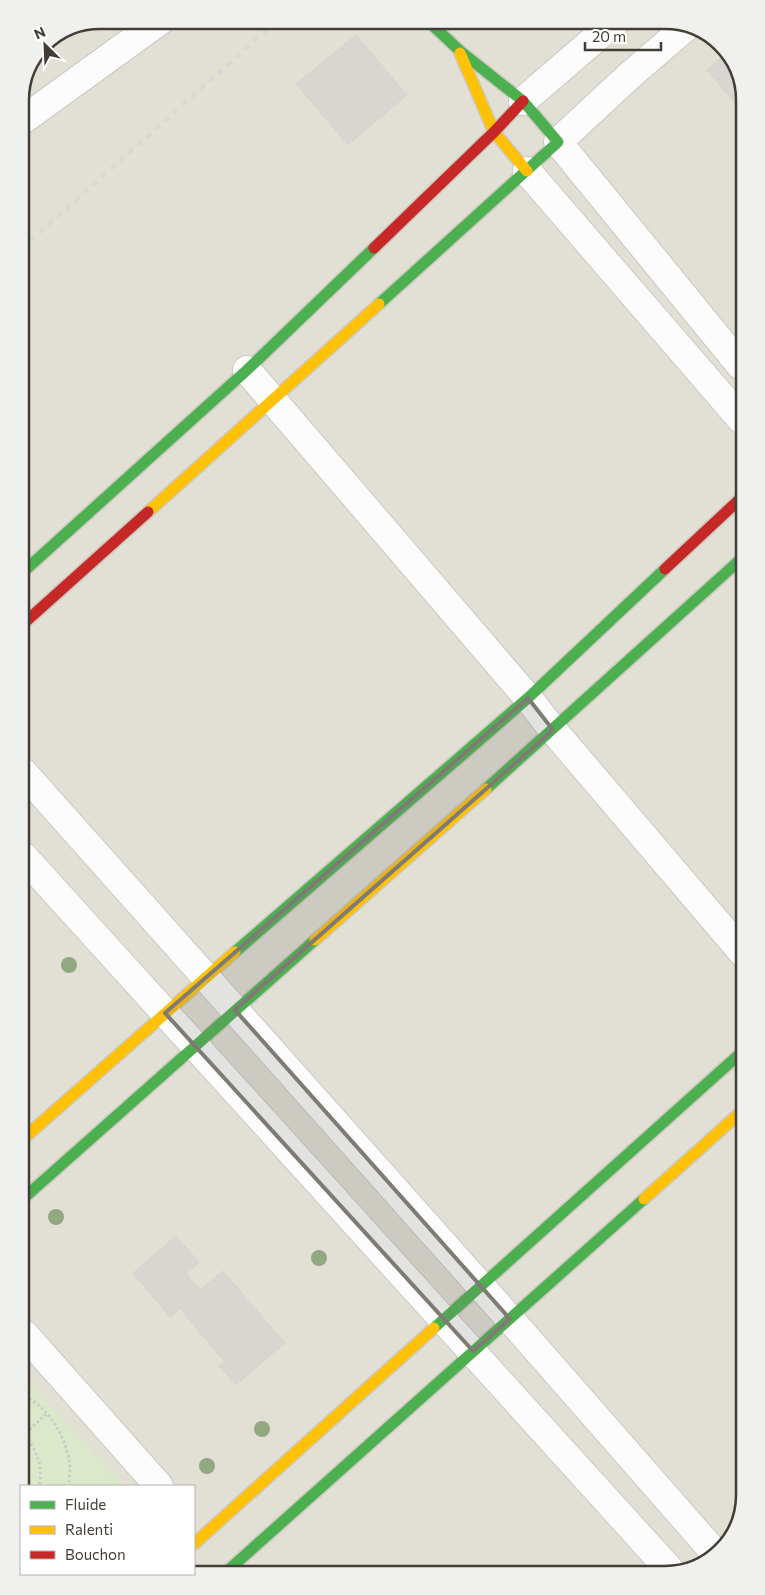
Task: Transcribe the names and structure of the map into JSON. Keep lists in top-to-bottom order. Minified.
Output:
{"legend":["Fluide","Ralenti","Bouchon"],"scale_bar":"20 m","north":"top left"}
